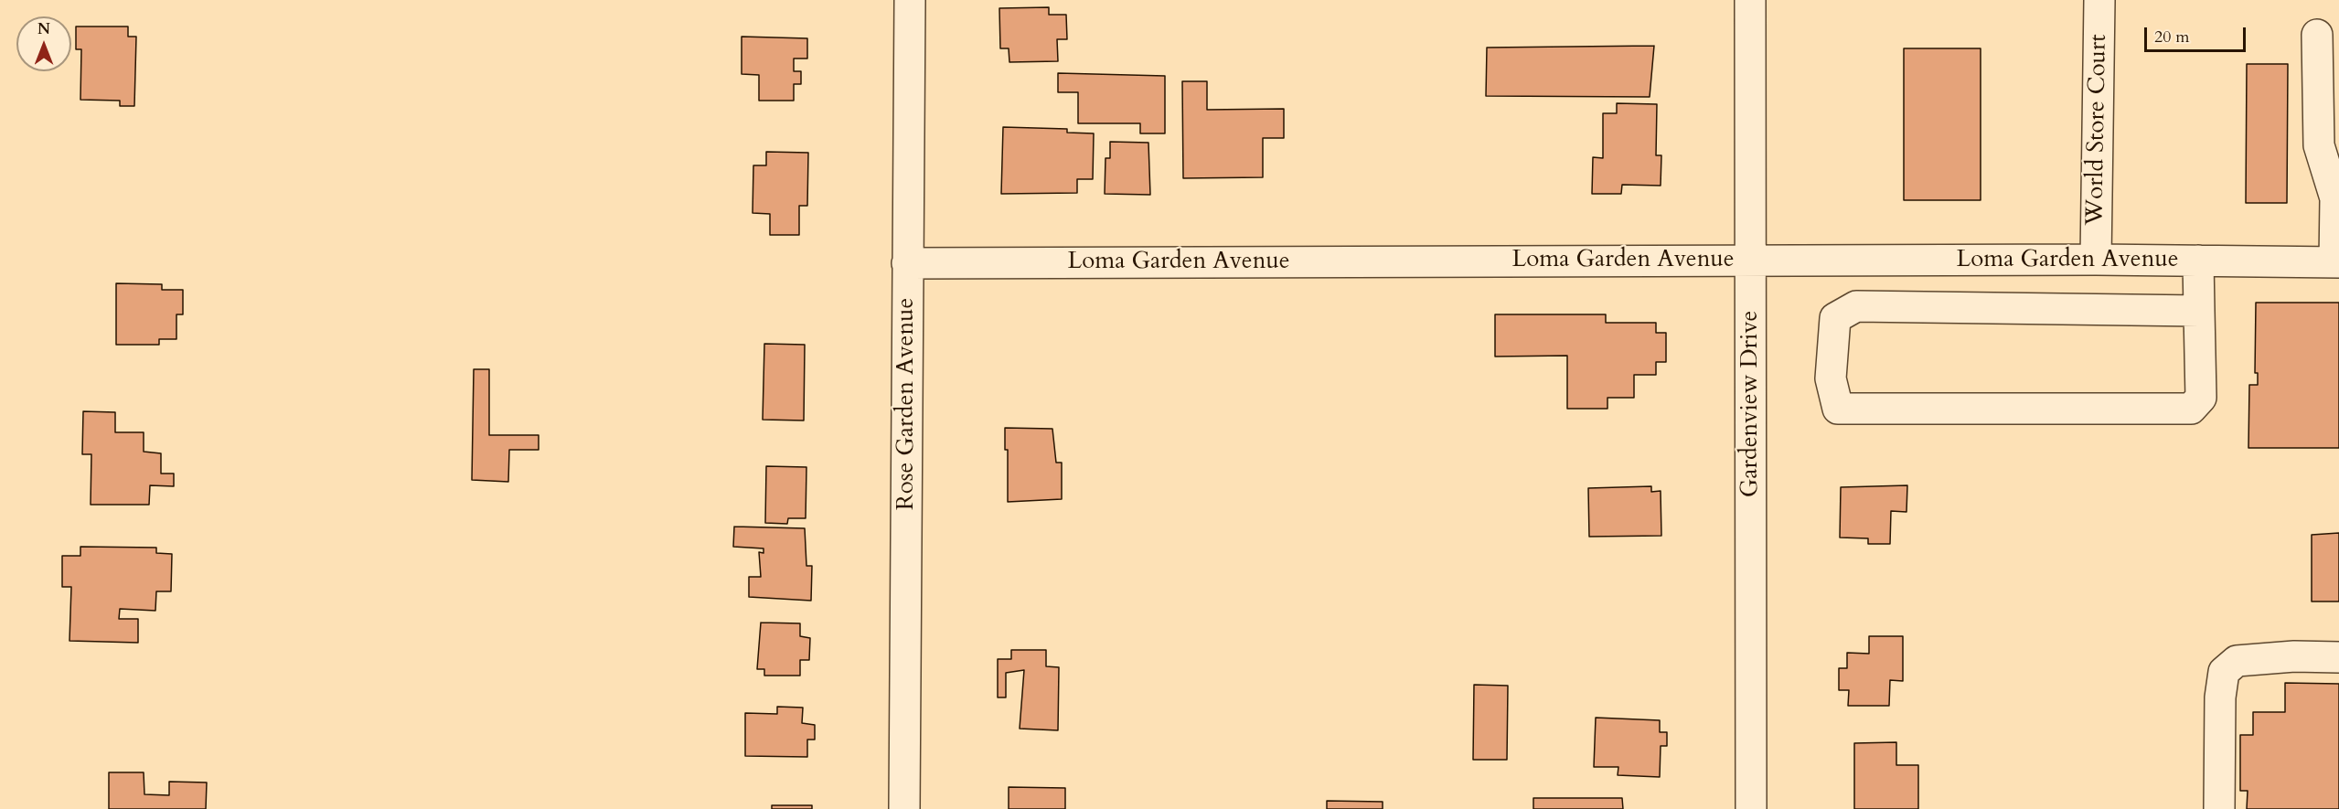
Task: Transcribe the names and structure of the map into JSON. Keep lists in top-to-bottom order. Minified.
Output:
{"streets":{"street":["World Store Court","Loma Garden Avenue","Rose Garden Avenue","Gardenview Drive"]},"crossings":[["World Store Court","Loma Garden Avenue"],["Loma Garden Avenue","Rose Garden Avenue"],["Loma Garden Avenue","Gardenview Drive"]],"scale_bar":"20 m","north":"top"}
